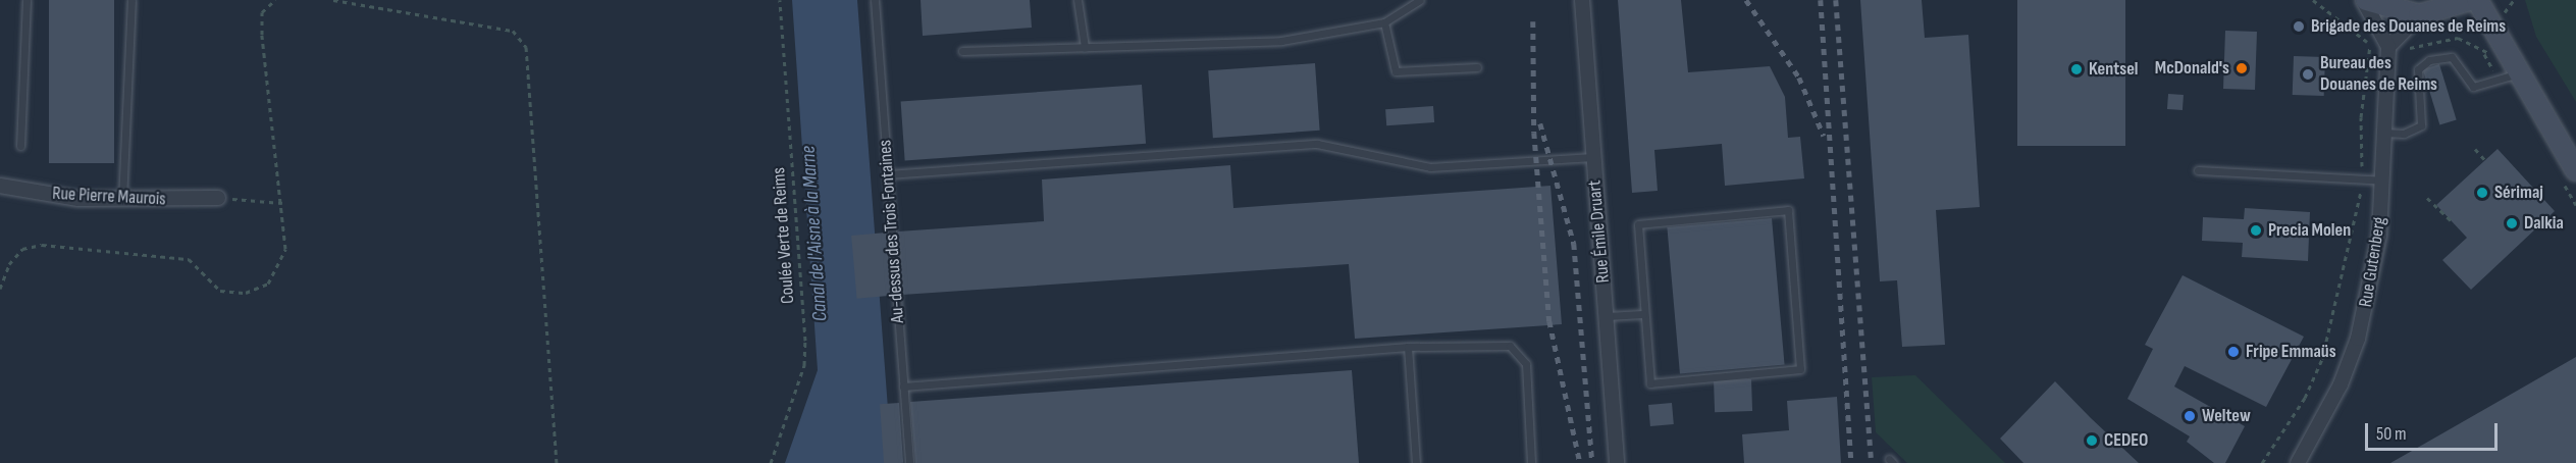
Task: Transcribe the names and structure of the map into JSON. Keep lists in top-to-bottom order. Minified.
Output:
{"streets":{"street":["Rue Pierre Maurois","Rue Émile Druart","Rue Gutenberg"],"lane":["Au-dessus des Trois Fontaines"],"path":["Coulée Verte de Reims"]},"water":["Canal de l'Aisne à la Marne"],"places":["Brigade des Douanes de Reims","McDonald's","Kentsel","Bureau des Douanes de Reims","Sérimaj","Dalkia","Precia Molen","Fripe Emmaüs","Weltew","CEDEO"],"scale_bar":"50 m"}
